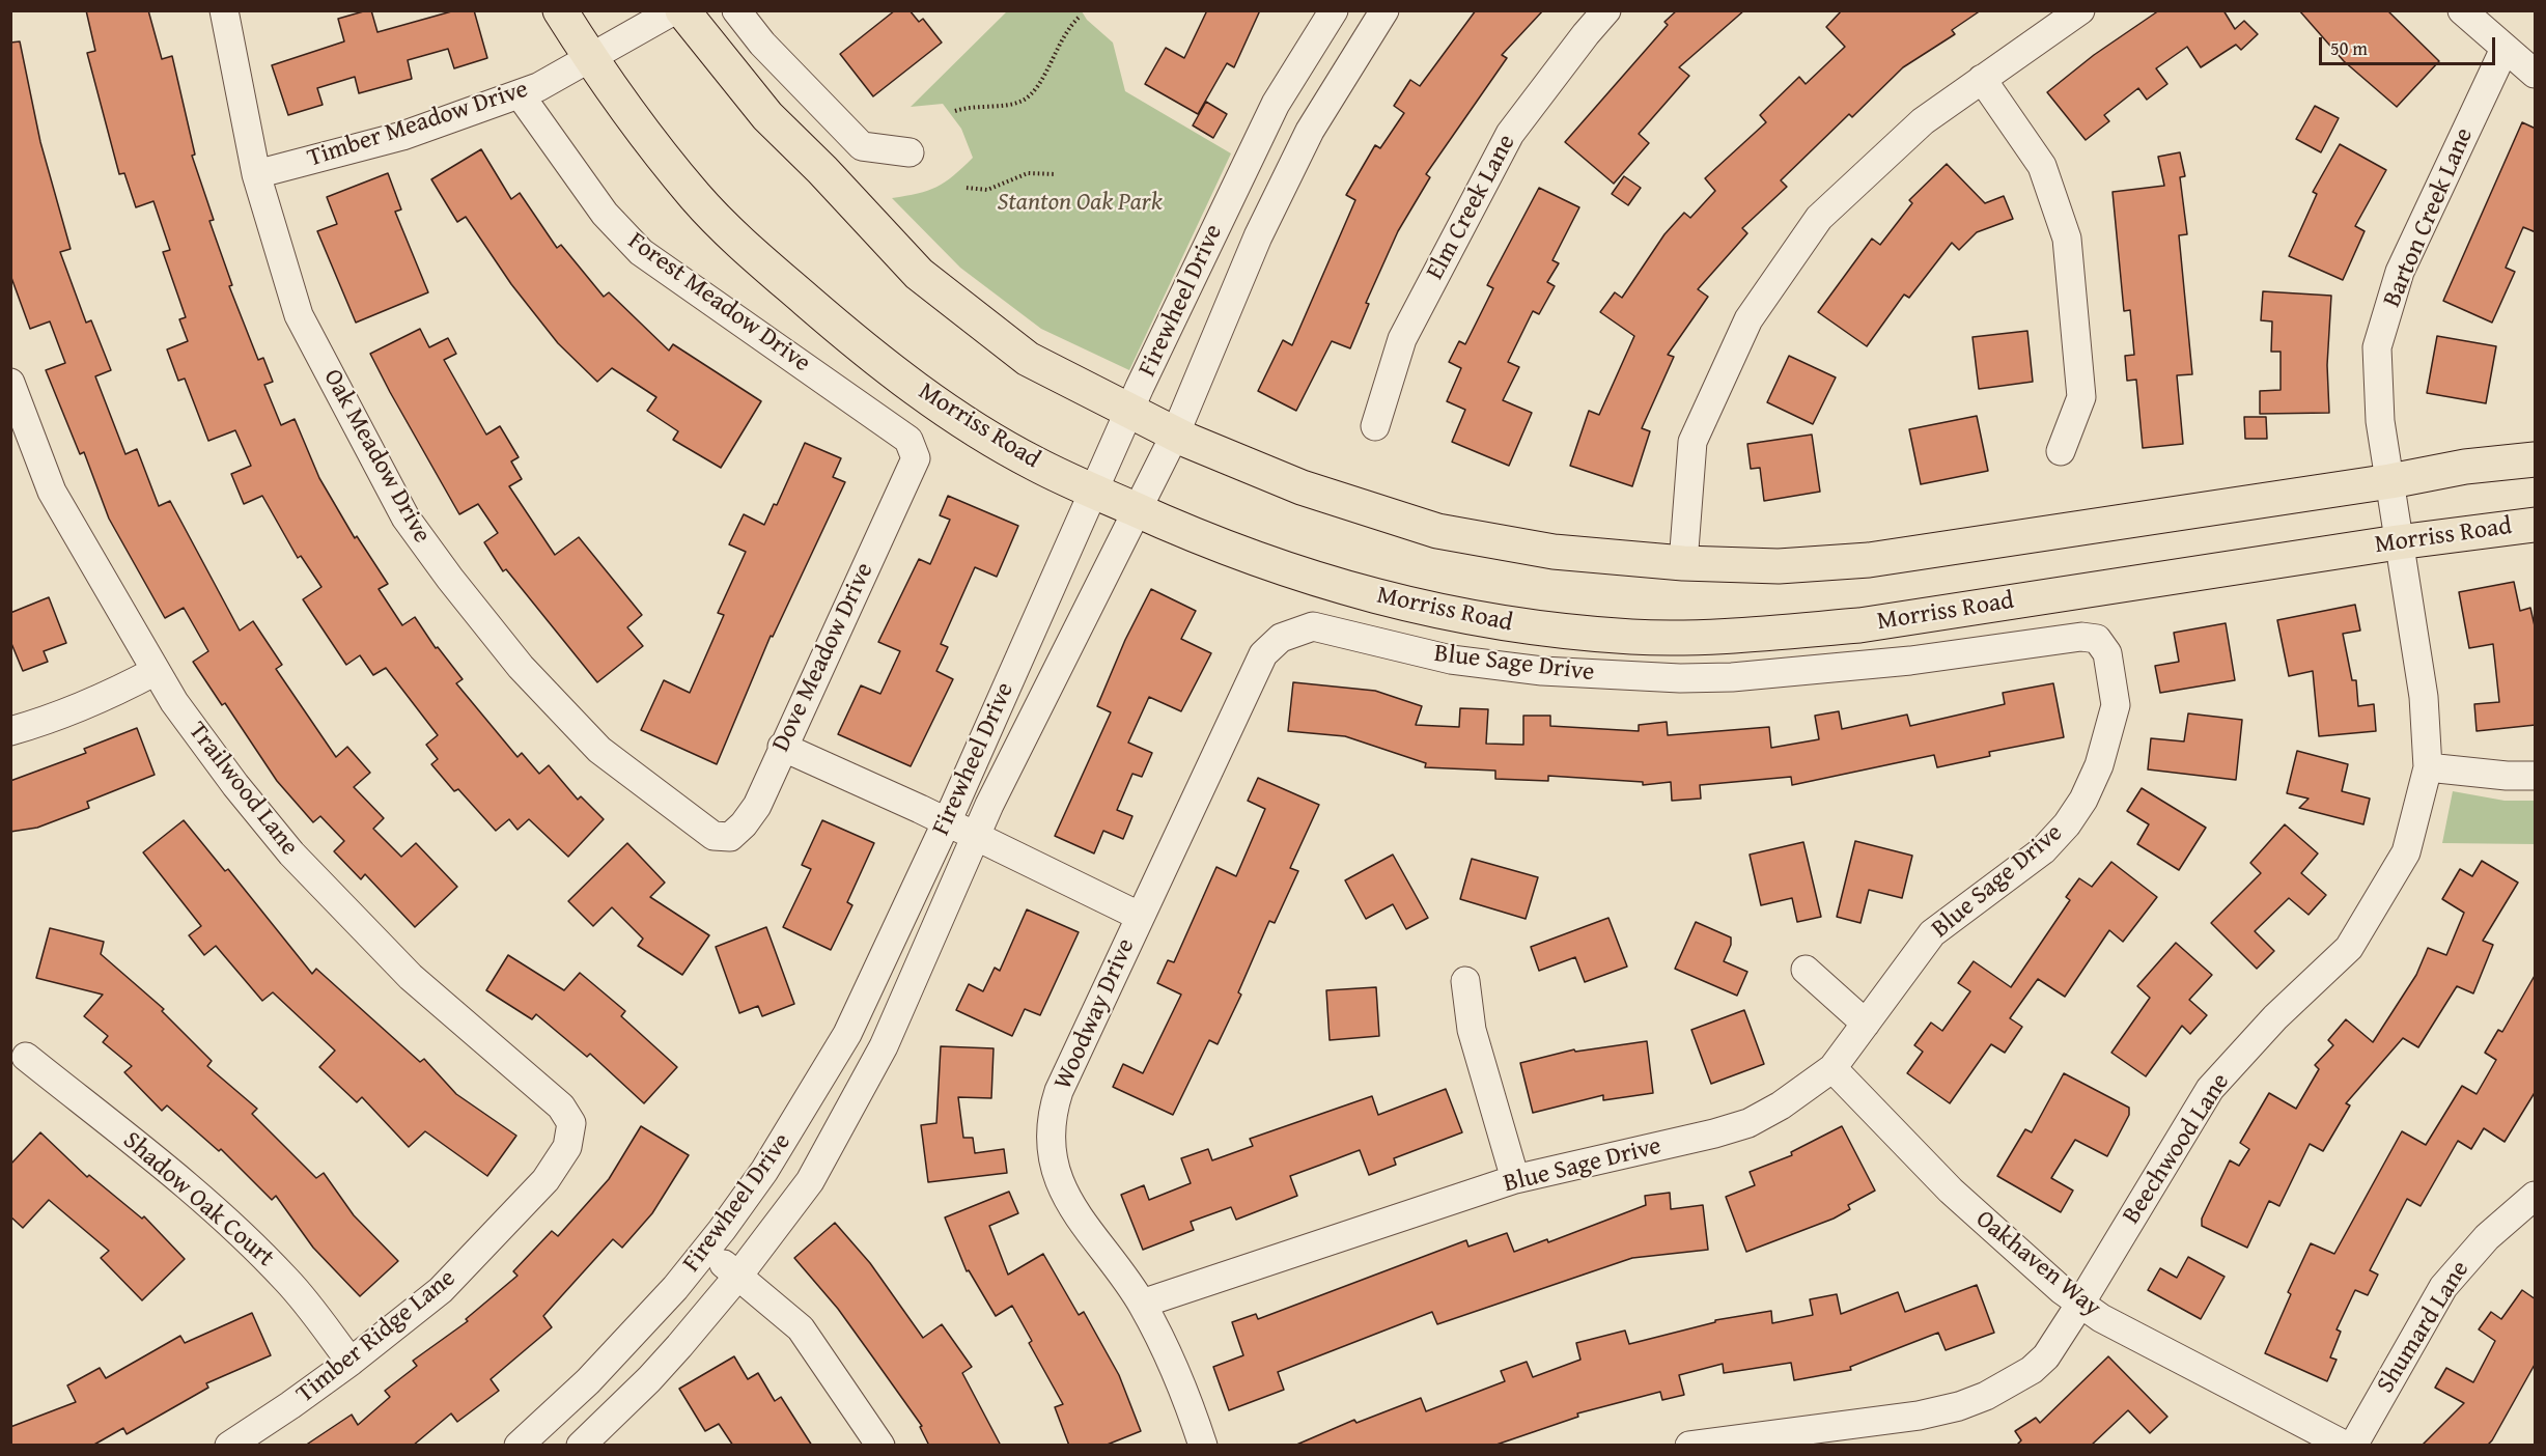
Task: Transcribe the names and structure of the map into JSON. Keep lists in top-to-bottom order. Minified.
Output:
{"streets":{"main road":["Morriss Road"],"street":["Timber Meadow Drive","Elm Creek Lane","Barton Creek Lane","Firewheel Drive","Forest Meadow Drive","Oak Meadow Drive","Dove Meadow Drive","Blue Sage Drive","Trailwood Lane","Woodway Drive","Beechwood Lane","Shadow Oak Court","Oakhaven Way","Shumard Lane","Timber Ridge Lane"]},"crossings":[["Timber Meadow Drive","Forest Meadow Drive"],["Timber Meadow Drive","Morriss Road"],["Timber Meadow Drive","Oak Meadow Drive"],["Barton Creek Lane","Morriss Road"],["Barton Creek Lane","Beechwood Lane"],["Firewheel Drive","Morriss Road"],["Forest Meadow Drive","Dove Meadow Drive"],["Morriss Road","Beechwood Lane"],["Oak Meadow Drive","Dove Meadow Drive"],["Blue Sage Drive","Woodway Drive"],["Blue Sage Drive","Oakhaven Way"],["Trailwood Lane","Timber Ridge Lane"],["Beechwood Lane","Oakhaven Way"],["Shadow Oak Court","Timber Ridge Lane"]],"parks":["Stanton Oak Park"],"scale_bar":"50 m"}
